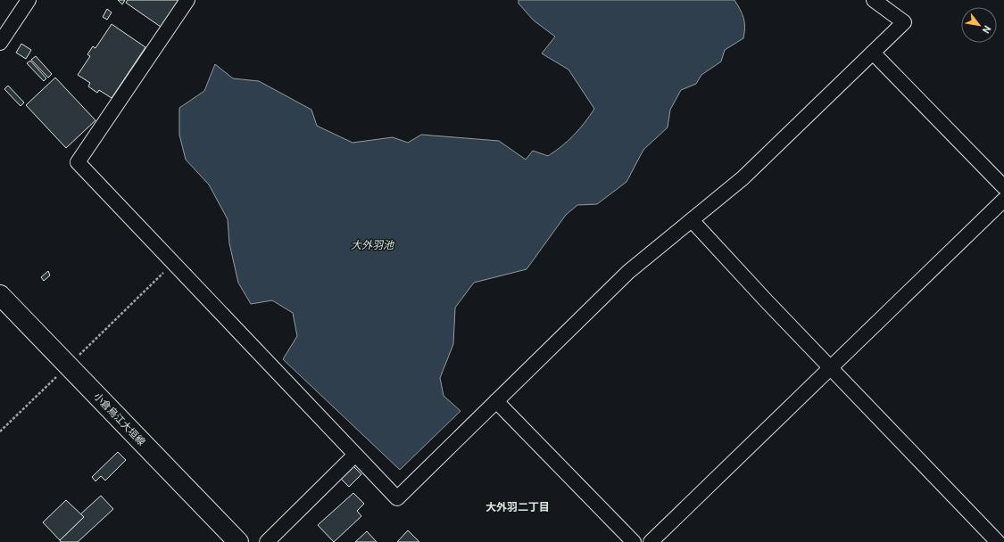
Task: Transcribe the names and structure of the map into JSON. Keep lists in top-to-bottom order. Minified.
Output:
{"streets":{"main road":["小倉烏江大垣線"]},"districts":["大外羽二丁目"],"water":["大外羽池"],"north":"bottom right"}
